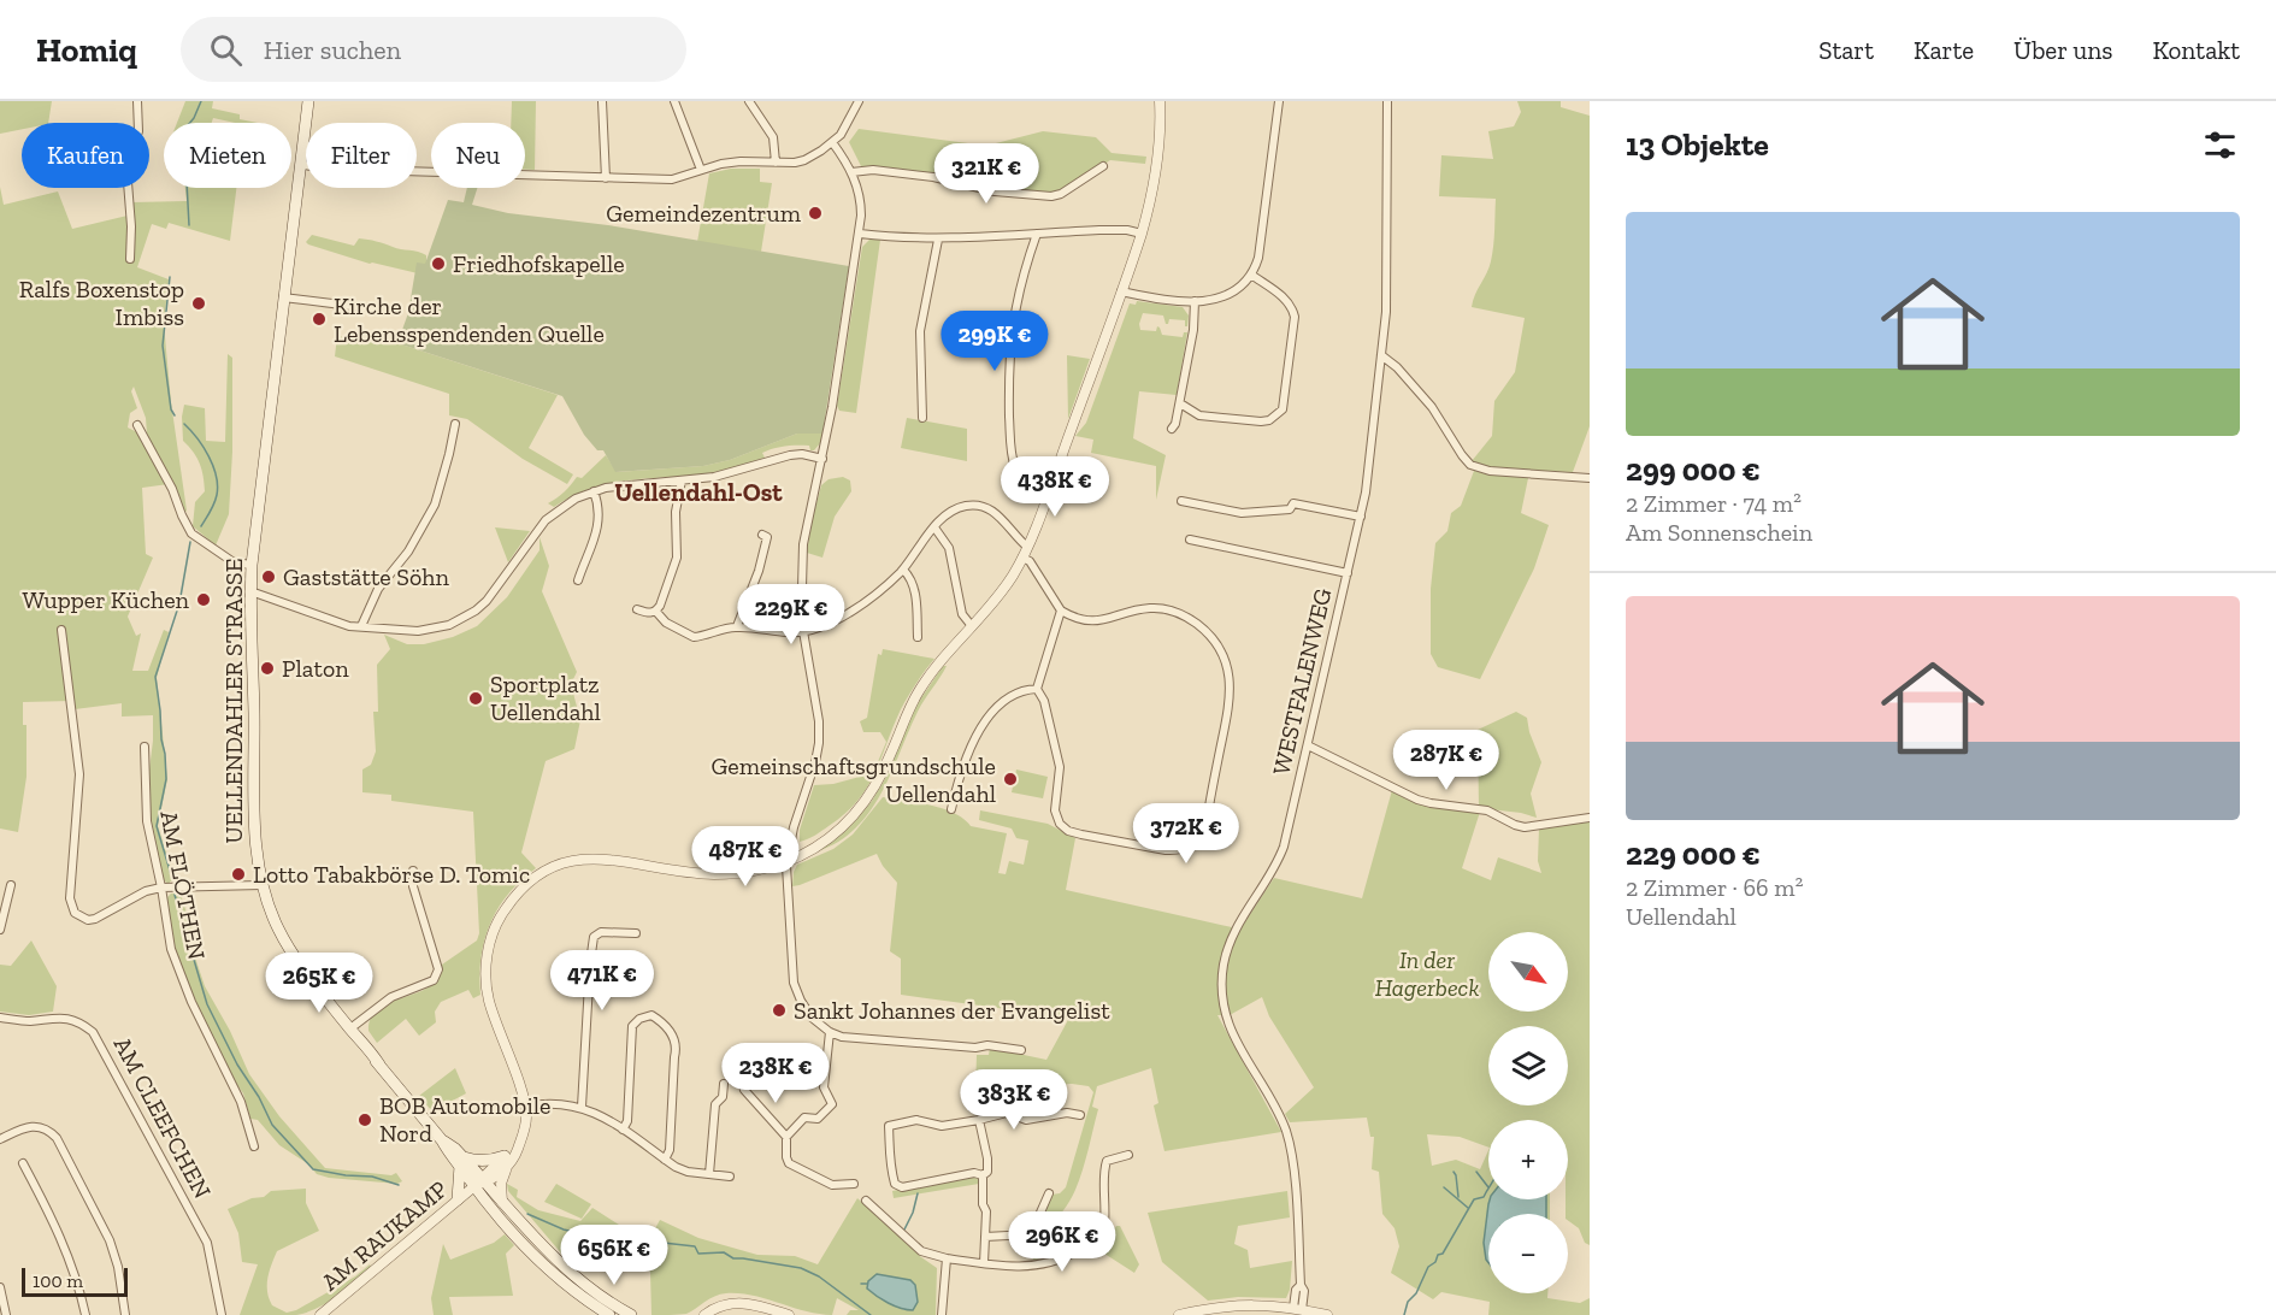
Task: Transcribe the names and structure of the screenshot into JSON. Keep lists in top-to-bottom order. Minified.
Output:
{"streets":{"main road":["UELLENDAHLER STRASSE"],"street":["WESTFALENWEG","AM FLÖTHEN","AM CLEEFCHEN","AM RAUKAMP"]},"crossings":[["UELLENDAHLER STRASSE","AM RAUKAMP"]],"districts":["Uellendahl-Ost"],"parks":["In der Hagerbeck"],"places":["Gemeindezentrum","Friedhofskapelle","Ralfs Boxenstop Imbiss","Kirche der Lebensspendenden Quelle","Gaststätte Söhn","Wupper Küchen","Platon","Sportplatz Uellendahl","Gemeinschaftsgrundschule Uellendahl","Lotto Tabakbörse D. Tomic","Sankt Johannes der Evangelist","BOB Automobile Nord"],"scale_bar":"100 m","north":"bottom right","page":{"header":"Homiq","search":"Hier suchen","nav":["Start","Karte","Über uns","Kontakt"],"heading":"13 Objekte","chip":["Kaufen","Mieten","Filter","Neu"],"price":["321K €","299K €","438K €","229K €","287K €","372K €","487K €","471K €","265K €","238K €","383K €","296K €","656K €"],"list":[{"name":"299 000 €","note":"2 Zimmer · 74 m² · Am Sonnenschein"},{"name":"229 000 €","note":"2 Zimmer · 66 m² · Uellendahl"}],"map_buttons":["+","−"],"scale":"100 m"}}
